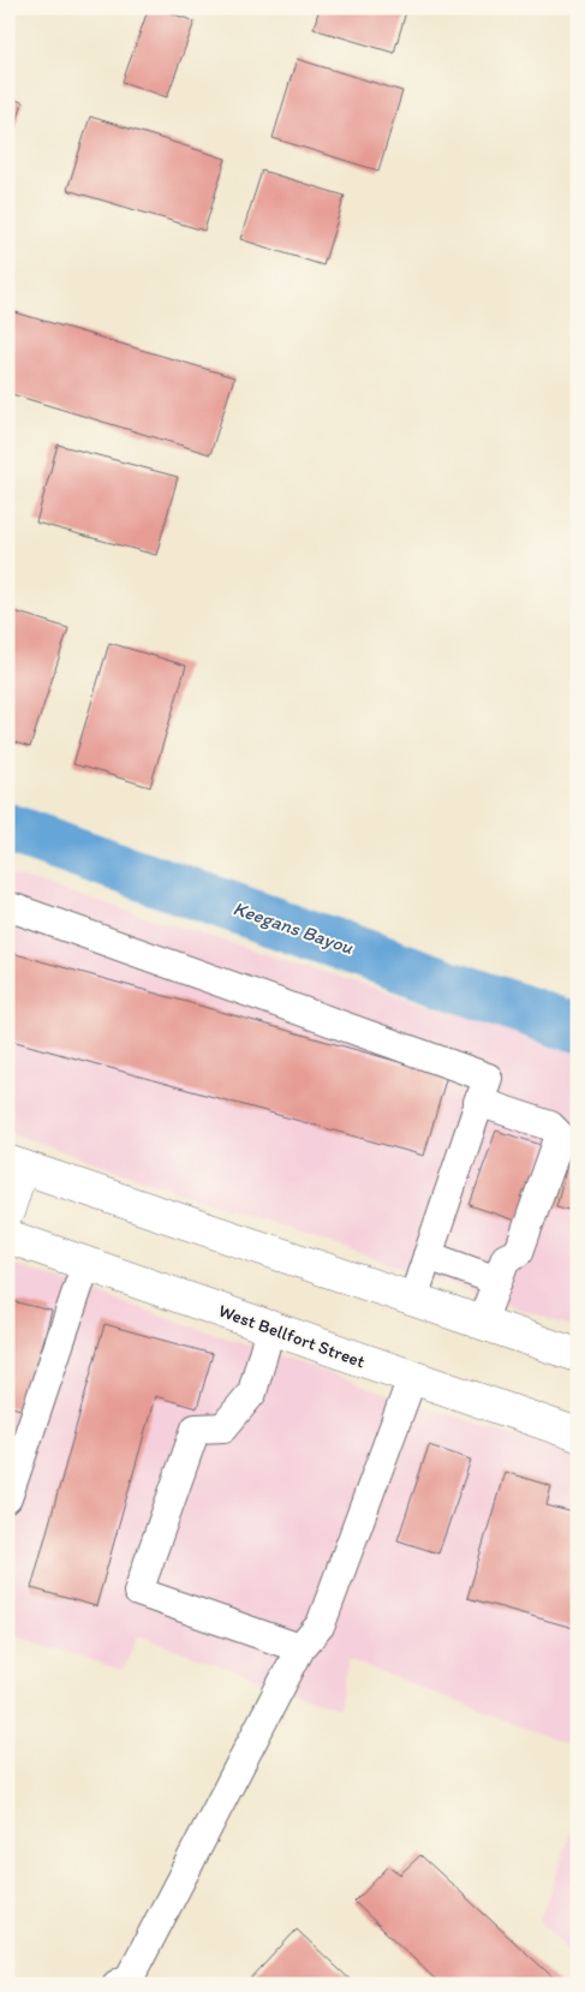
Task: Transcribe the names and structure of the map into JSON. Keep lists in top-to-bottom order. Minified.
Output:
{"streets":{"main road":["West Bellfort Street"]},"water":["Keegans Bayou"]}
